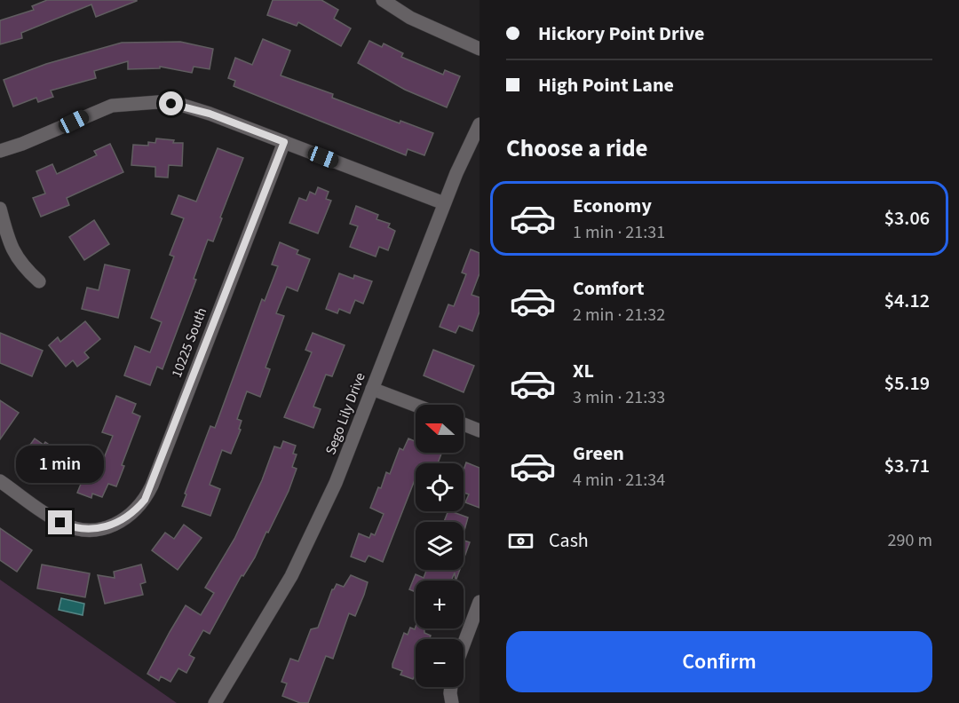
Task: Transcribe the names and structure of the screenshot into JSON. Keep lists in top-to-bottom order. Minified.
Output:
{"streets":{"street":["10225 South","Sego Lily Drive"]},"north":"left","page":{"banner":["Hickory Point Drive","High Point Lane"],"heading":"Choose a ride","list":[{"name":"Economy","note":"1 min · 21:31","value":"$3.06"},{"name":"Comfort","note":"2 min · 21:32","value":"$4.12"},{"name":"XL","note":"3 min · 21:33","value":"$5.19"},{"name":"Green","note":"4 min · 21:34","value":"$3.71"}],"map_buttons":["+","−"],"bubble":"1 min","pay":["Cash","290 m"],"buttons":"Confirm"}}
